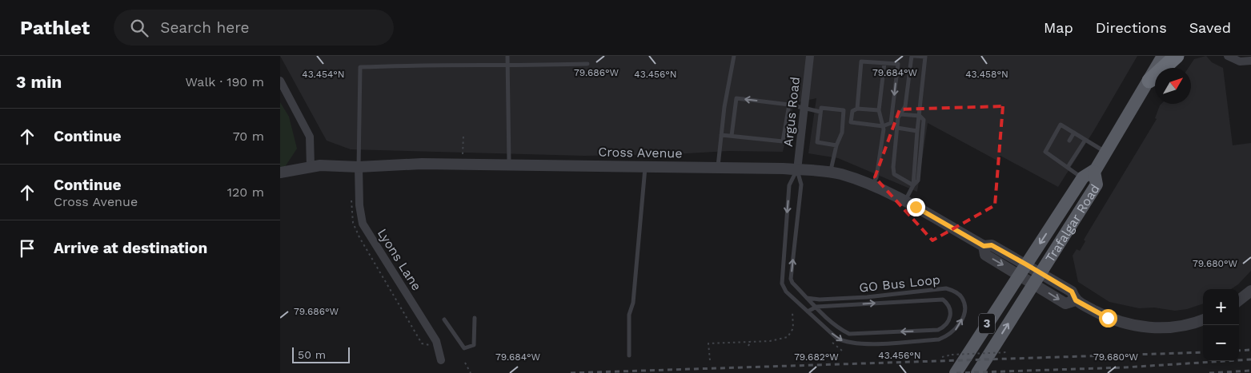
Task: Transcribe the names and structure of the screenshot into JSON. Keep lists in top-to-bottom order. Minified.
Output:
{"streets":{"main road":["Trafalgar Road","3"],"street":["Argus Road","Cross Avenue","Lyons Lane"],"lane":["GO Bus Loop"]},"crossings":[["Argus Road","Cross Avenue"],["Argus Road","GO Bus Loop"],["Cross Avenue","Trafalgar Road"],["Cross Avenue","Lyons Lane"],["Cross Avenue","GO Bus Loop"]],"scale_bar":"50 m","north":"top right","page":{"header":"Pathlet","search":"Search here","nav":["Map","Directions","Saved"],"heading":["3 min","Walk · 190 m"],"list":[["Continue","70 m"],["Continue","Cross Avenue","120 m"],"Arrive at destination"],"map_buttons":["+","−"],"scale":"50 m"},"coordinates":["79.686°W","79.684°W","43.454°N","43.456°N","43.458°N","79.680°W","79.682°W"]}
